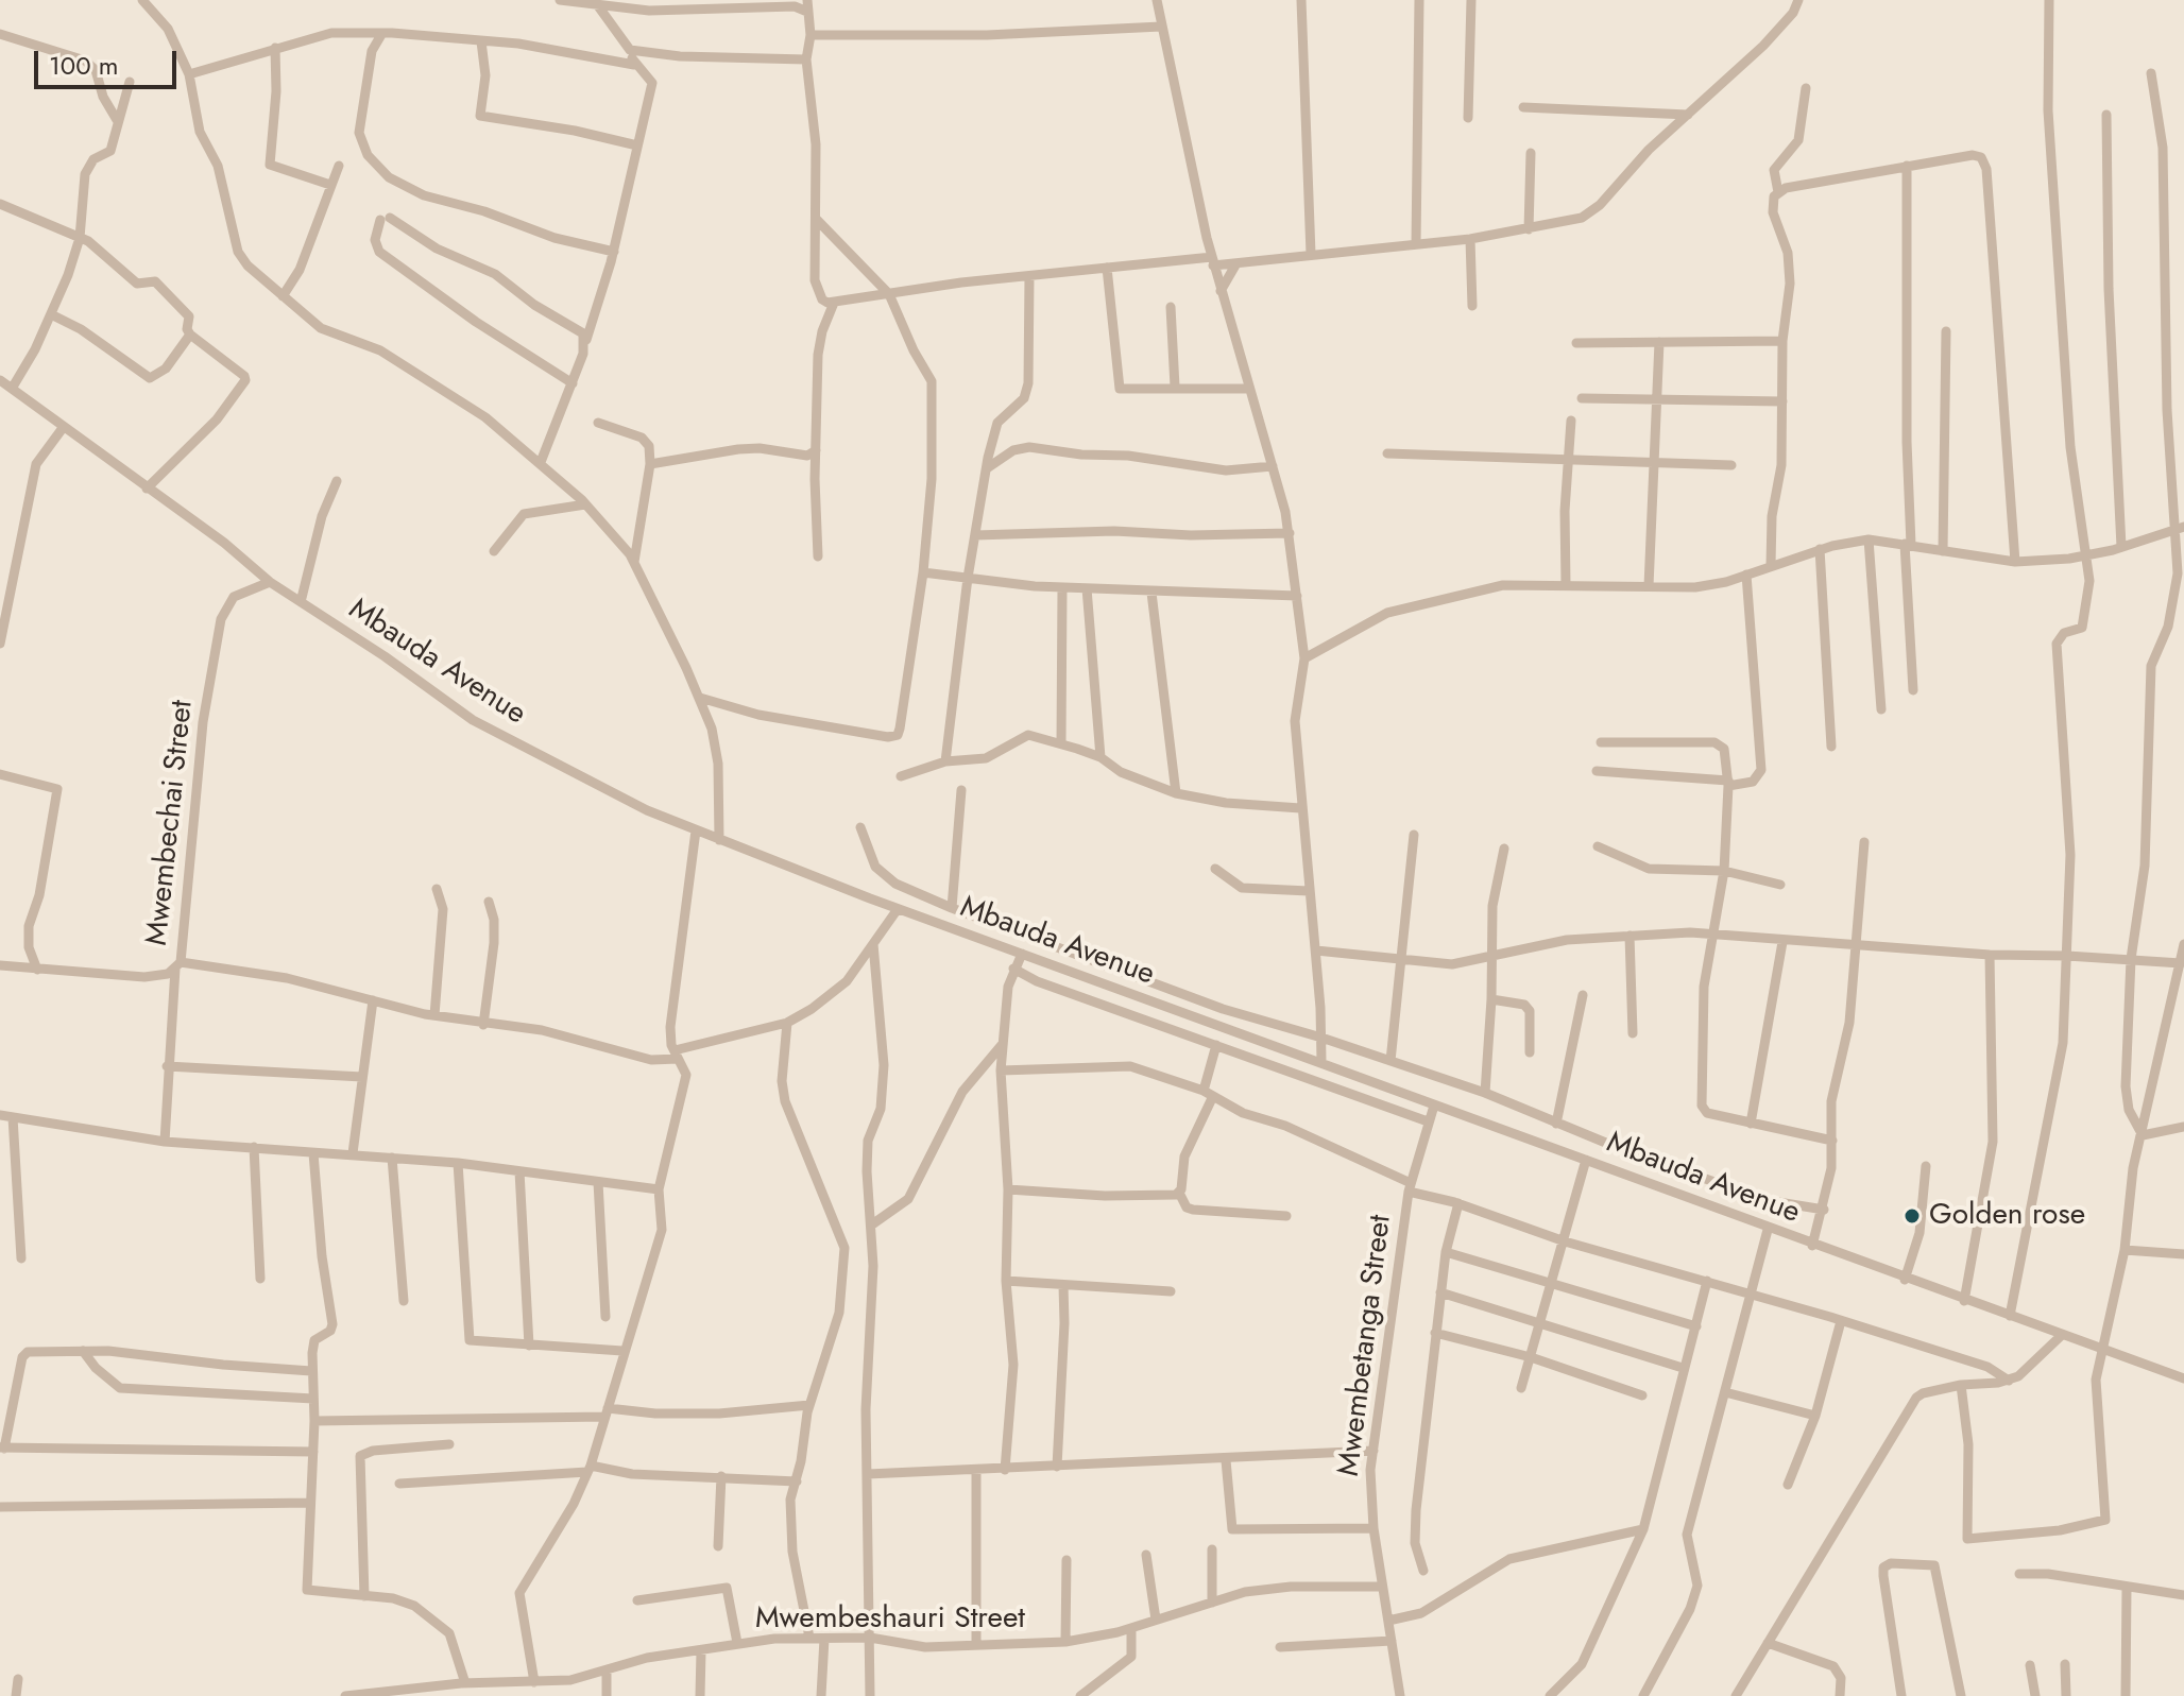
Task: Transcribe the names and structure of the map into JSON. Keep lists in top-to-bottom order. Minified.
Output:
{"streets":{"street":["Mbauda Avenue","Mwembechai Street","Mwembetanga Street","Mwembeshauri Street"]},"crossings":[["Mbauda Avenue","Mwembechai Street"],["Mbauda Avenue","Mwembetanga Street"],["Mwembetanga Street","Mwembeshauri Street"]],"places":["Golden rose"],"scale_bar":"100 m"}
